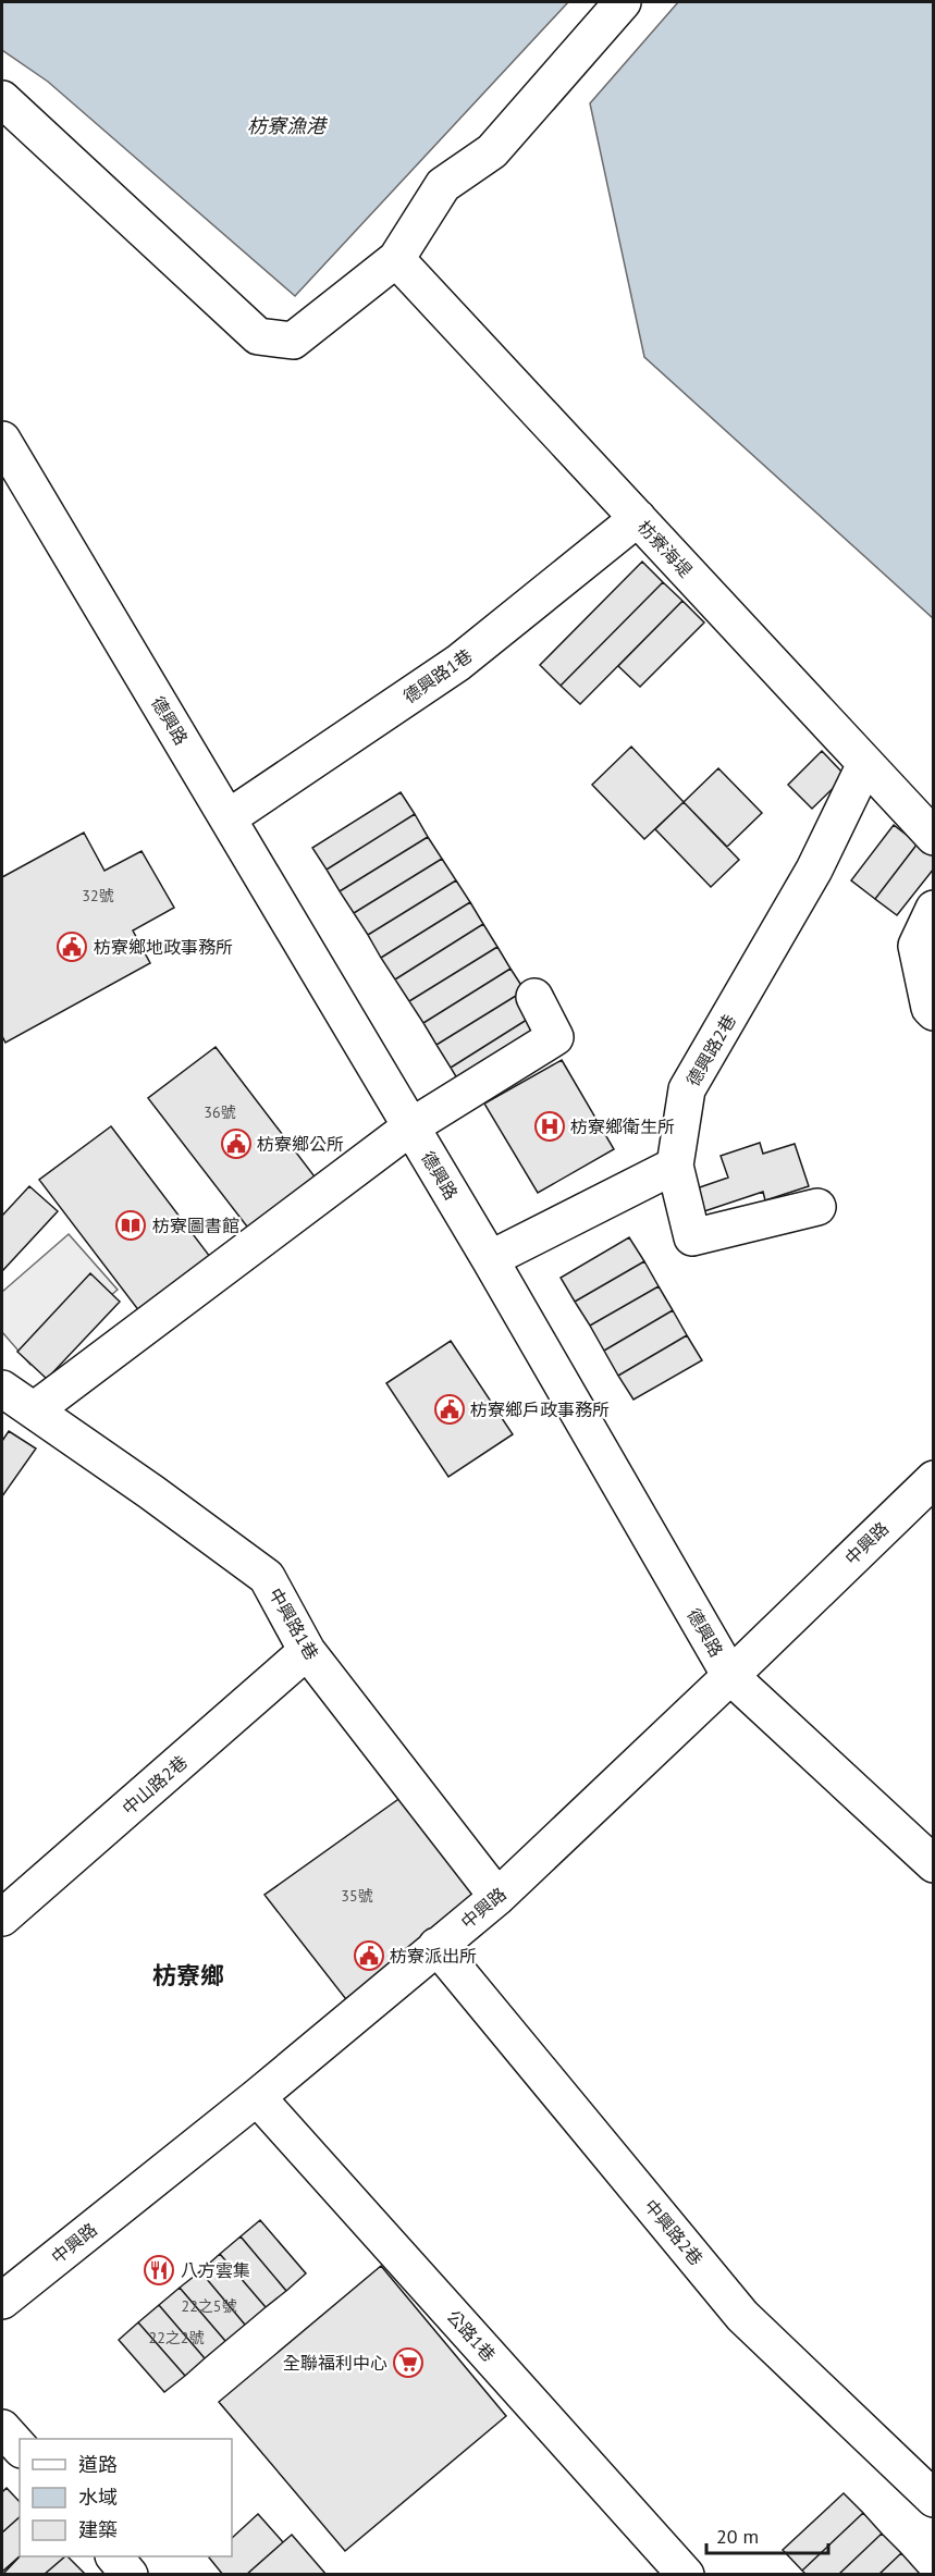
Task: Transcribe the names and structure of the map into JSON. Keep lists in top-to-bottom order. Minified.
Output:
{"streets":{"street":["枋寮海堤","德興路1巷","德興路","德興路2巷","中興路","中興路1巷","中山路2巷","中興路2巷","公路1巷"]},"crossings":[["枋寮海堤","德興路1巷"],["枋寮海堤","德興路2巷"],["德興路1巷","德興路"],["德興路","中興路"],["中興路","中興路1巷"],["中興路","中興路2巷"],["中興路","公路1巷"],["中興路1巷","中山路2巷"]],"districts":["枋寮鄉"],"water":["枋寮漁港"],"places":{"public building":["枋寮鄉地政事務所","枋寮鄉公所","枋寮鄉戶政事務所","枋寮派出所"],"hospital":["枋寮鄉衛生所"],"library":["枋寮圖書館"],"restaurant":["八方雲集"],"supermarket":["全聯福利中心"]},"house_numbers":["32號","36號","35號","22之5號","22之2號"],"legend":["道路","水域","建築"],"scale_bar":"20 m"}
